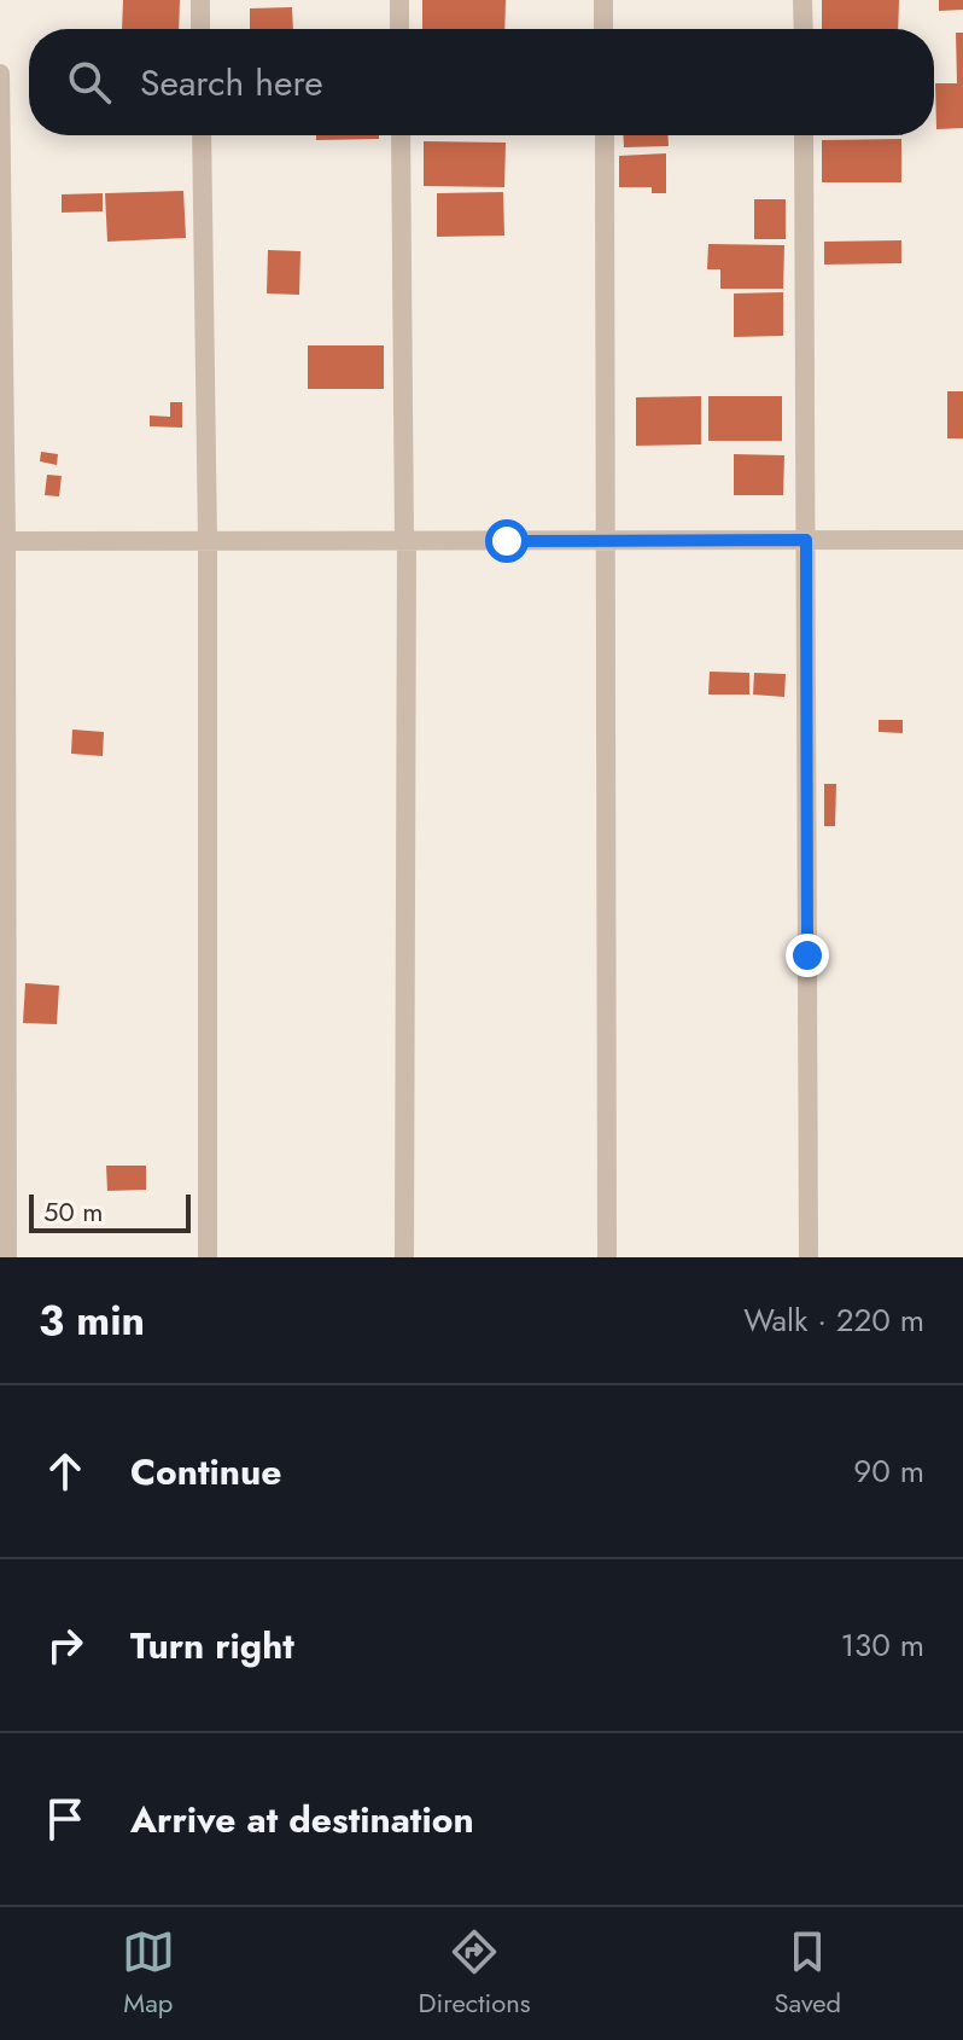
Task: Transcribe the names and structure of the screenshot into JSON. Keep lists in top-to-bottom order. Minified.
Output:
{"scale_bar":"50 m","page":{"search":"Search here","scale":"50 m","heading":["3 min","Walk · 220 m"],"list":[["Continue","90 m"],["Turn right","130 m"],"Arrive at destination"],"nav":["Map","Directions","Saved"]}}
